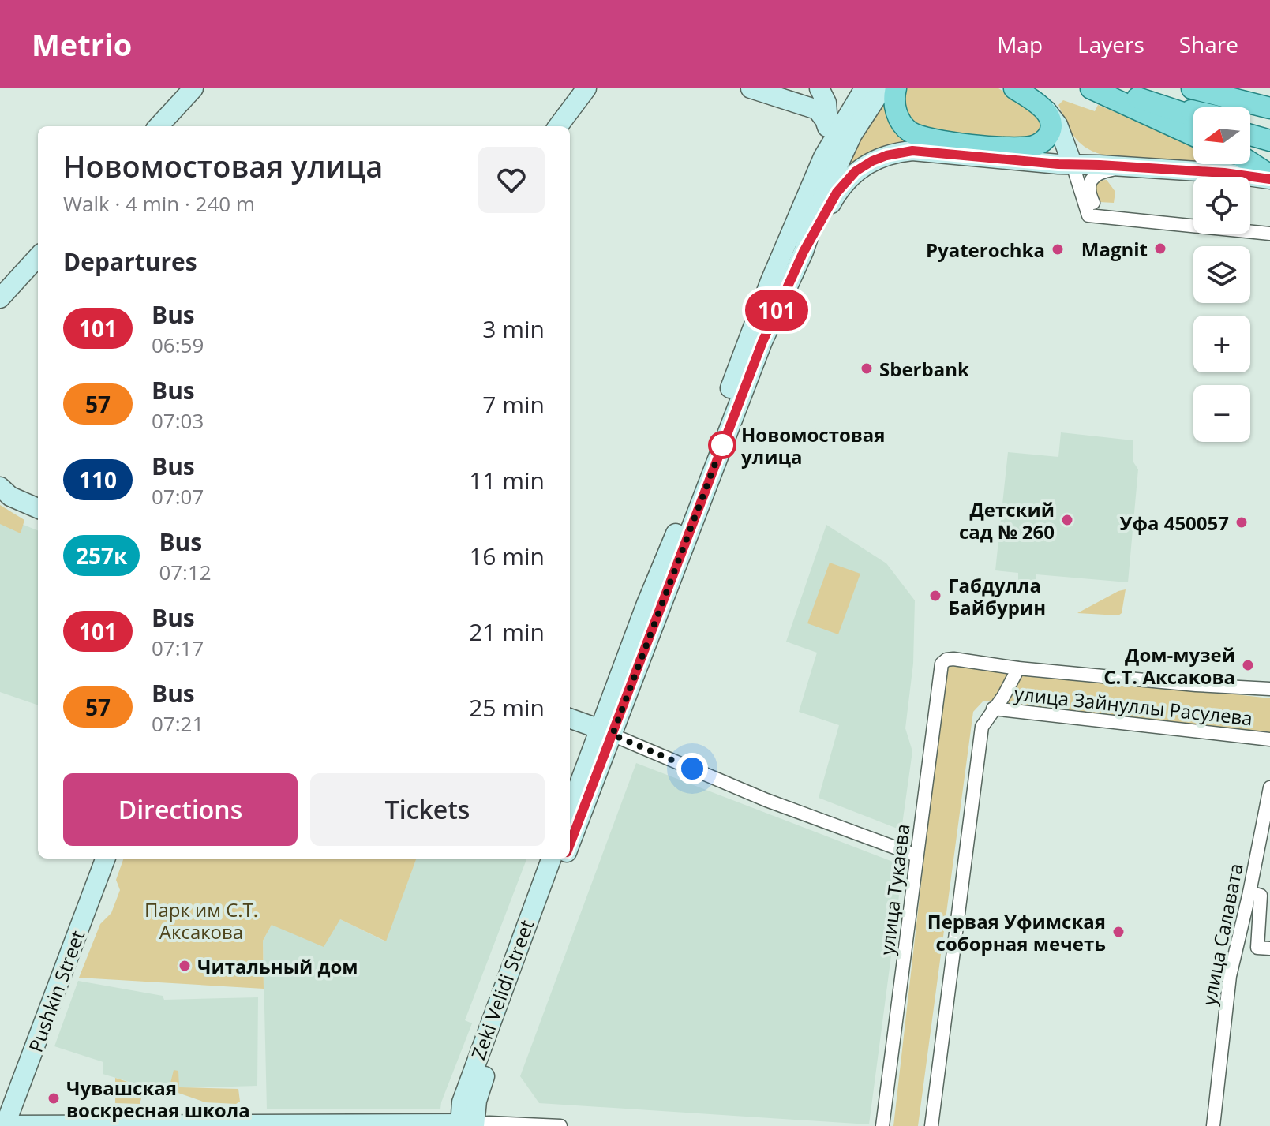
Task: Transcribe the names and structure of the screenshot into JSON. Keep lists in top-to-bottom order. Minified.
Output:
{"streets":{"main road":["Zeki Velidi Street","Pushkin Street"],"street":["улица Зайнуллы Расулева","улица Тукаева","улица Салавата"]},"crossings":[["улица Зайнуллы Расулева","улица Тукаева"]],"parks":["Парк им С.Т. Аксакова"],"places":["Magnit","Pyaterochka","Sberbank","Новомостовая улица","Детский сад № 260","Уфа 450057","Габдулла Байбурин","Дом-музей С.Т. Аксакова","Первая Уфимская соборная мечеть","Читальный дом","Чувашская воскресная школа"],"lines":["bus line 101"],"north":"left","page":{"header":"Metrio","nav":["Map","Layers","Share"],"on_map":"101","map_buttons":["+","−"],"heading":[["Новомостовая улица","Walk · 4 min · 240 m"],"Departures"],"list":[{"mark":"101","name":"Bus","note":"06:59","value":"3 min"},{"mark":"57","name":"Bus","note":"07:03","value":"7 min"},{"mark":"110","name":"Bus","note":"07:07","value":"11 min"},{"mark":"257к","name":"Bus","note":"07:12","value":"16 min"},{"mark":"101","name":"Bus","note":"07:17","value":"21 min"},{"mark":"57","name":"Bus","note":"07:21","value":"25 min"}],"buttons":["Directions","Tickets"]}}
